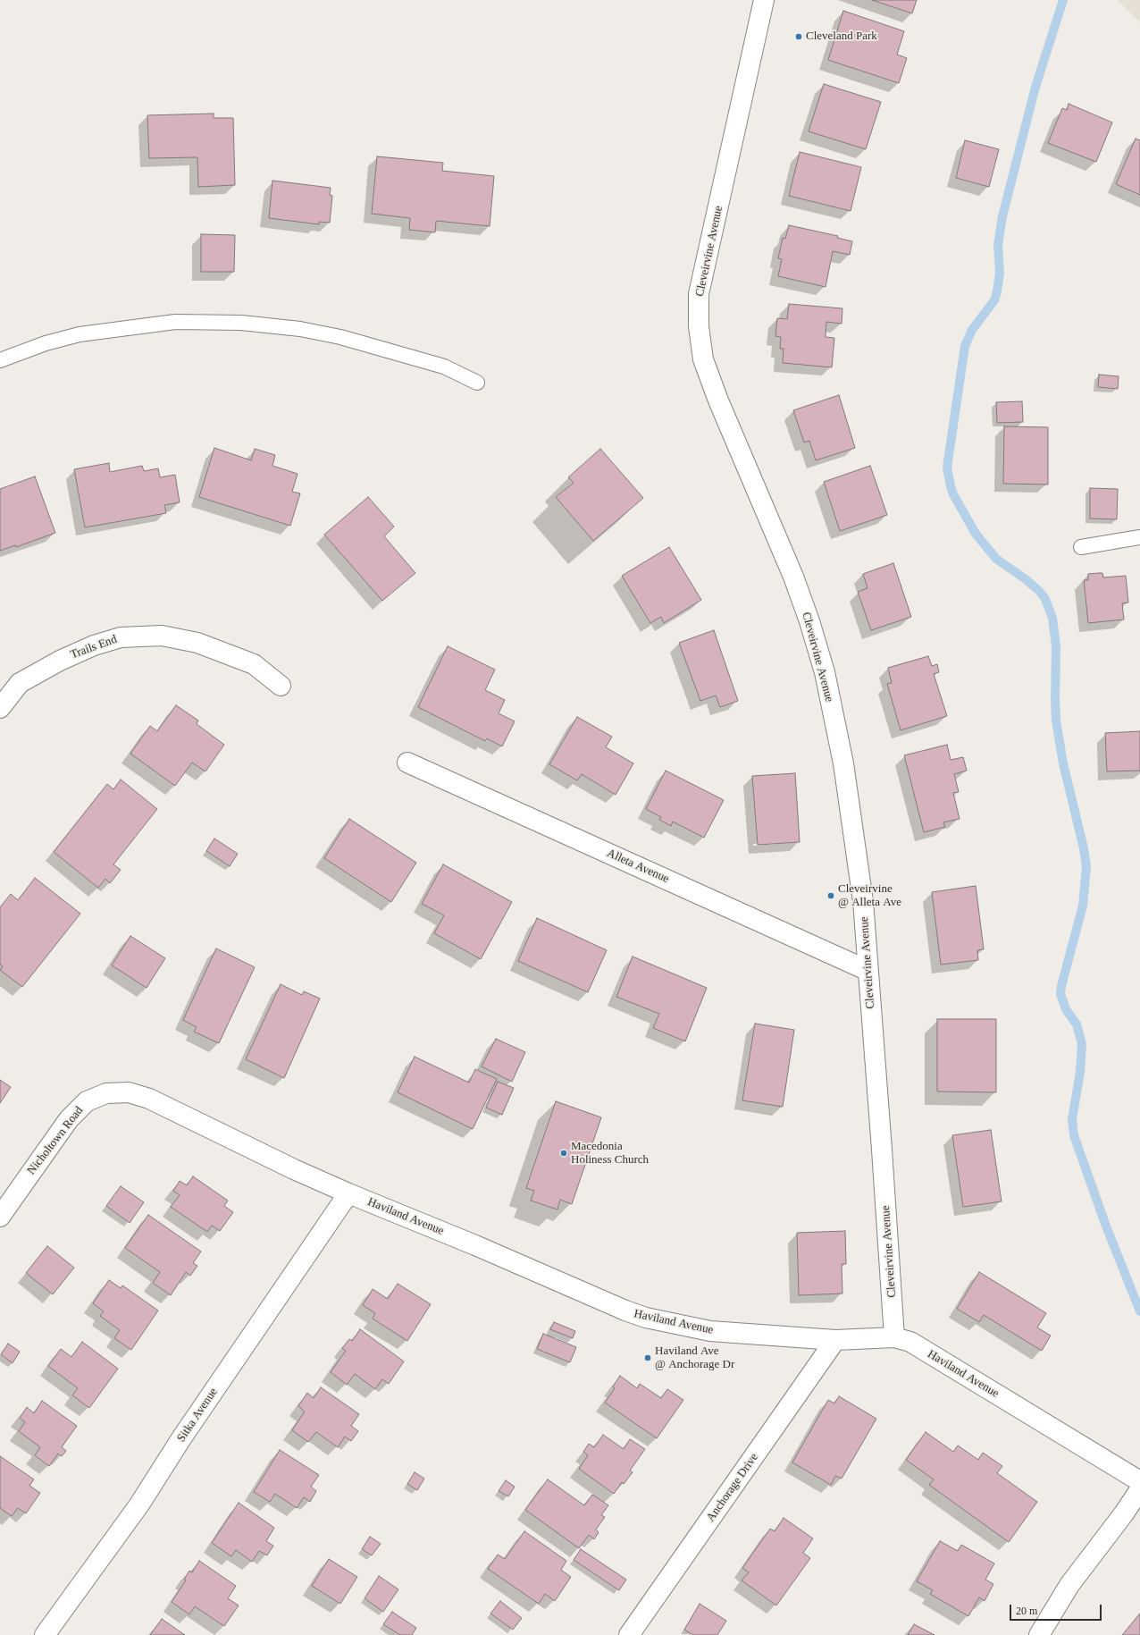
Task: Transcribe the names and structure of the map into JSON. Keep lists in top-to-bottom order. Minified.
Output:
{"streets":{"street":["Cleveirvine Avenue","Trails End","Alleta Avenue","Nicholtown Road","Haviland Avenue","Sitka Avenue","Anchorage Drive"]},"crossings":[["Cleveirvine Avenue","Alleta Avenue"],["Cleveirvine Avenue","Haviland Avenue"],["Nicholtown Road","Haviland Avenue"],["Haviland Avenue","Sitka Avenue"],["Haviland Avenue","Anchorage Drive"]],"places":["Cleveland Park","Cleveirvine @ Alleta Ave","Macedonia Holiness Church","Haviland Ave @ Anchorage Dr"],"scale_bar":"20 m"}
